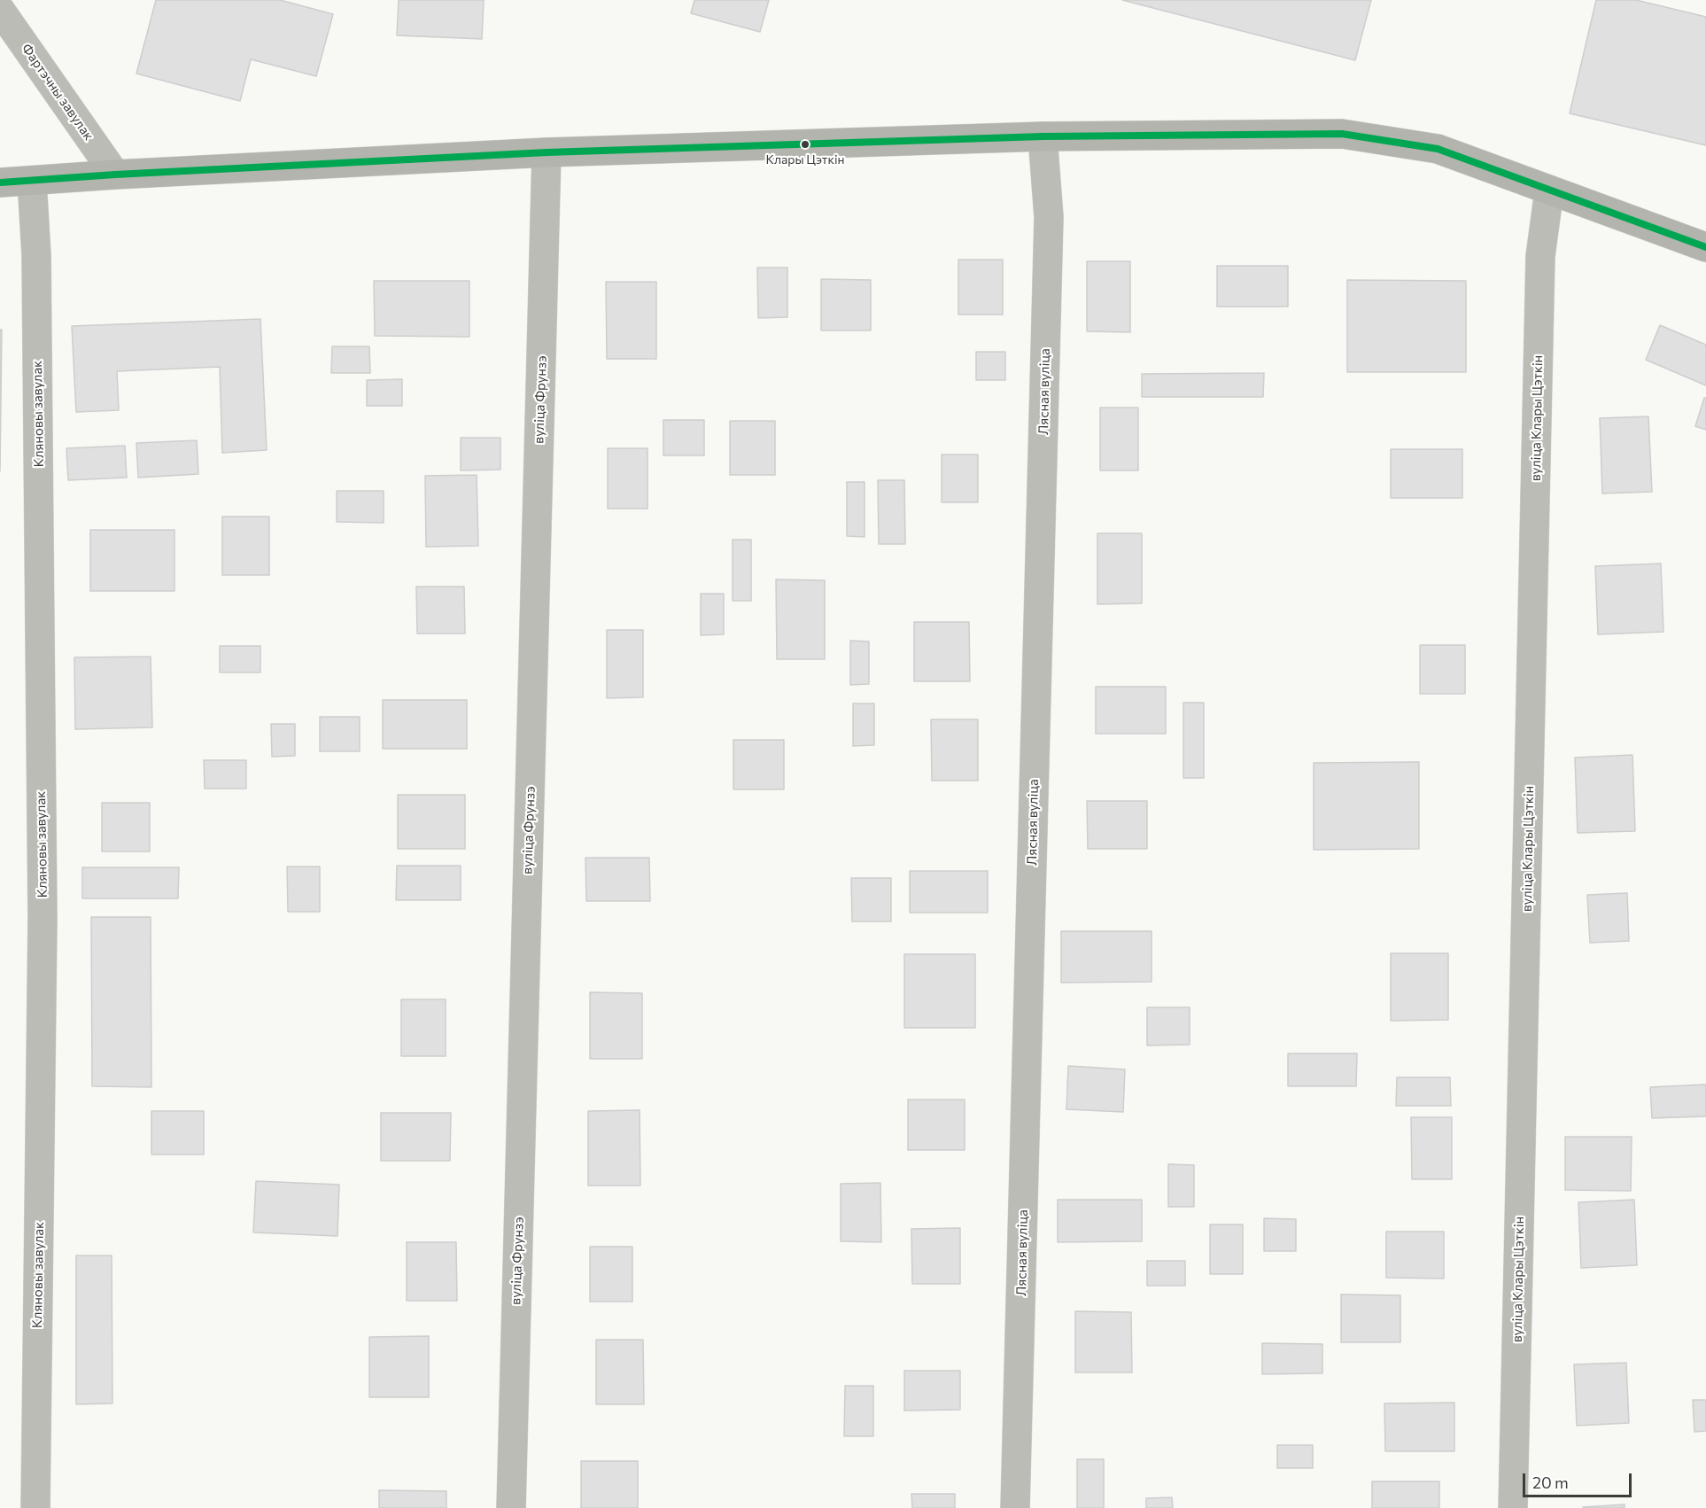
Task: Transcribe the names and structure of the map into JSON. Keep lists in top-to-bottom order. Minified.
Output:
{"streets":{"street":["Фартэчны завулак","Лясная вуліца","вуліца Фрунзэ","Кляновы завулак","вуліца Клары Цэткін"]},"places":["Клары Цэткін"],"scale_bar":"20 m"}
